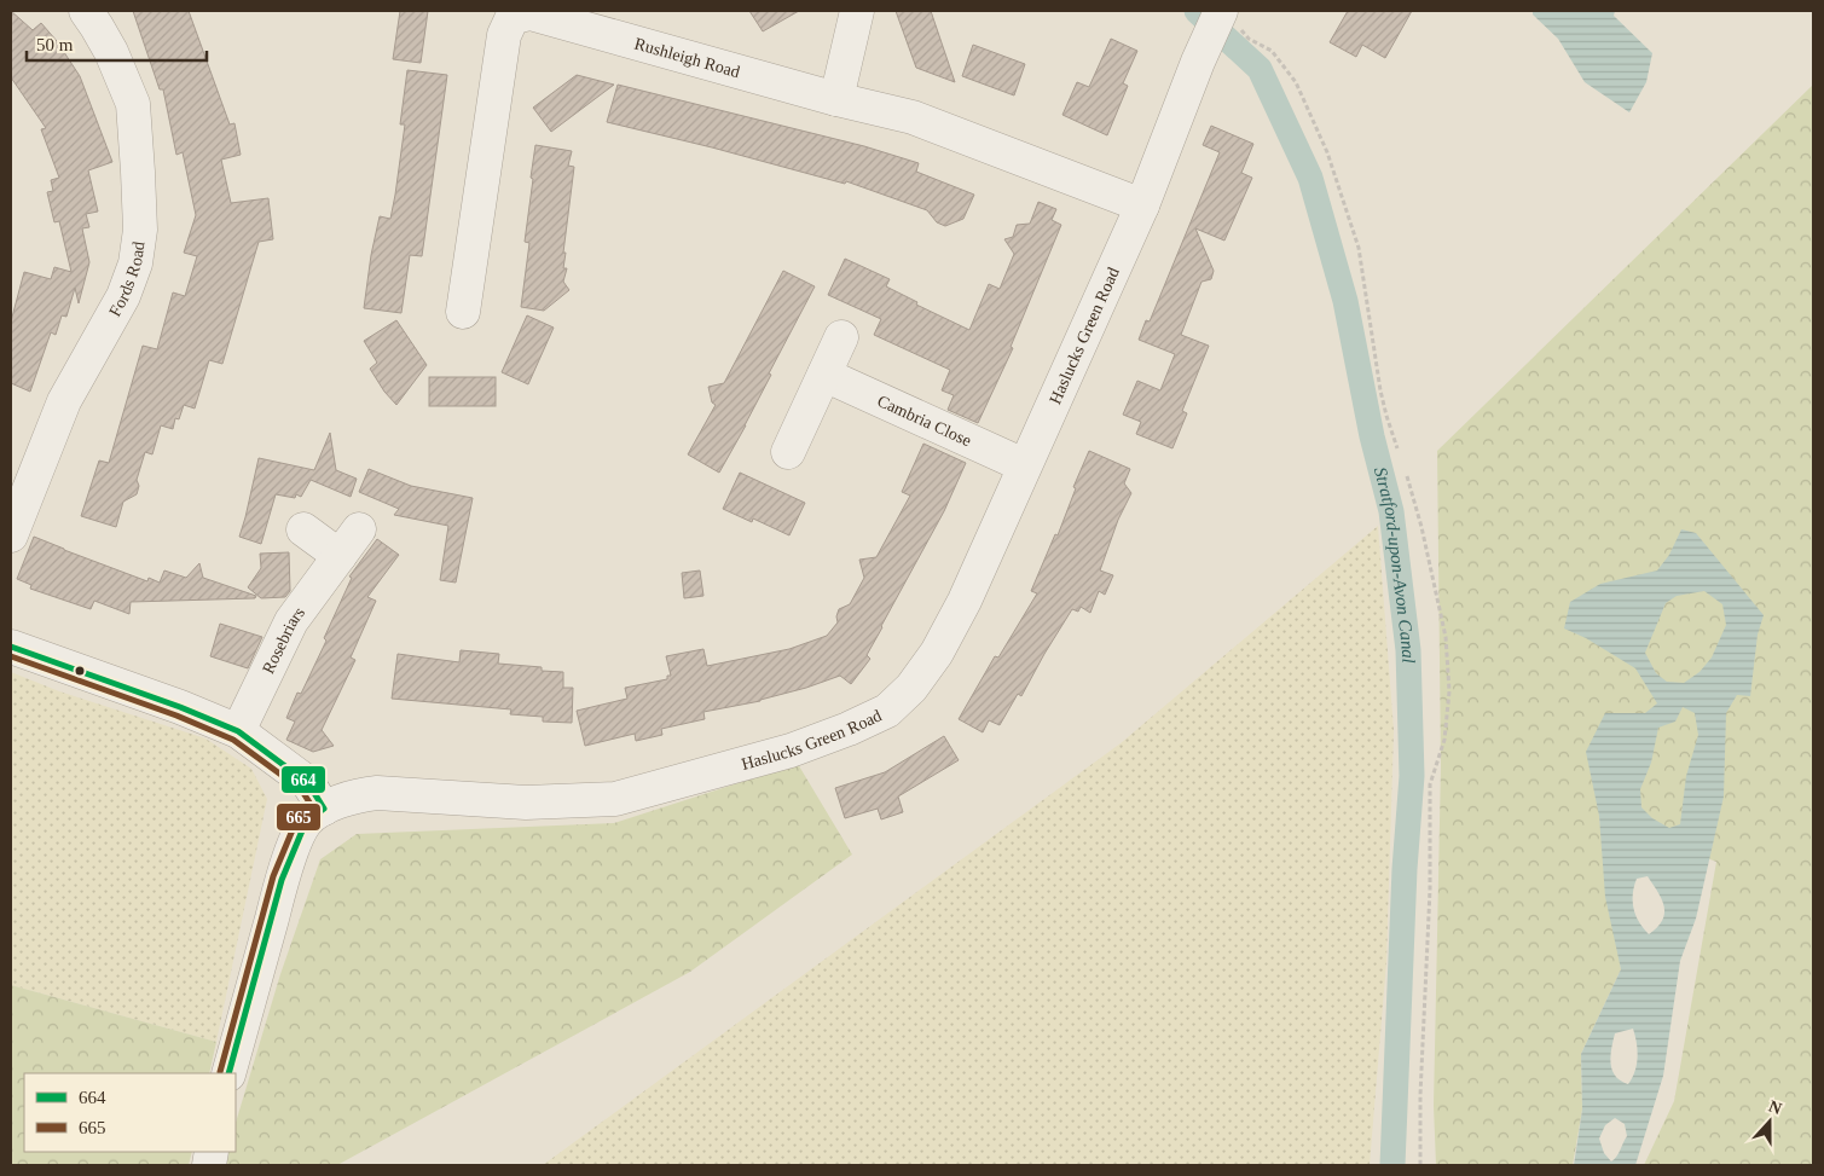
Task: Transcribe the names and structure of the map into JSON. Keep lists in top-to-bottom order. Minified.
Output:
{"streets":{"street":["Rushleigh Road","Fords Road","Haslucks Green Road","Cambria Close","Rosebriars"]},"crossings":[["Rushleigh Road","Haslucks Green Road"],["Haslucks Green Road","Cambria Close"]],"water":["Stratford-upon-Avon Canal"],"lines":["transit line 664","transit line 665"],"legend":["664","665"],"scale_bar":"50 m","north":"top"}
